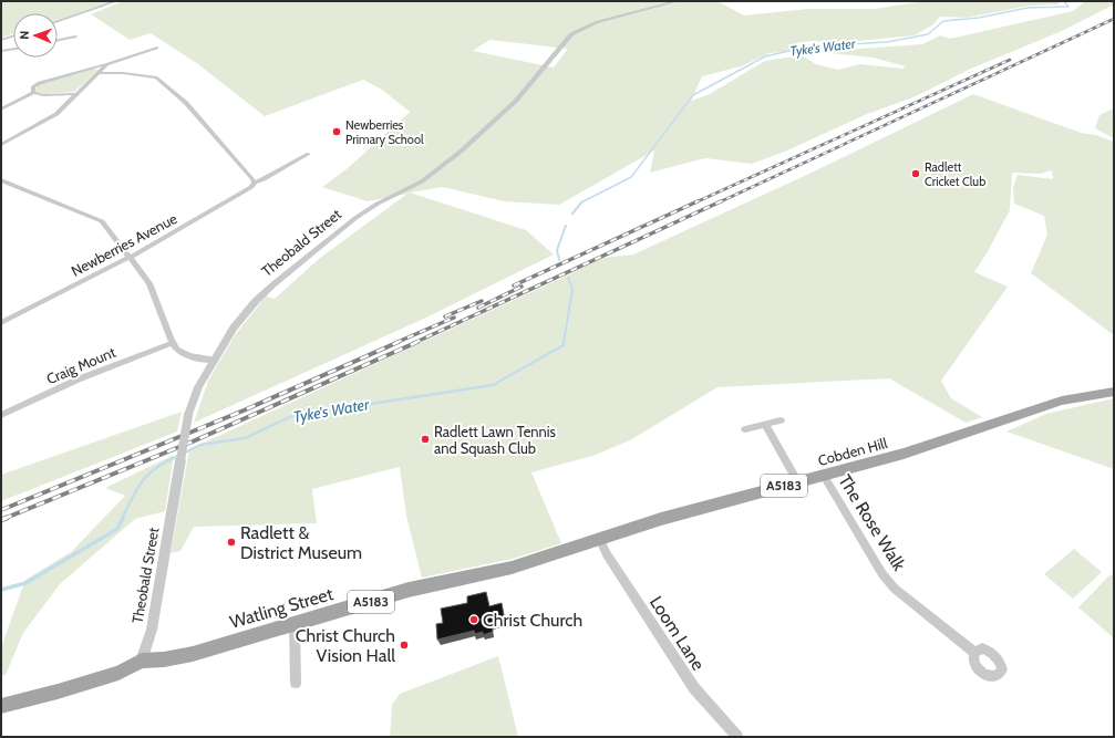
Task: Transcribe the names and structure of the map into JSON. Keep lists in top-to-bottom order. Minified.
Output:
{"streets":{"main road":["Cobden Hill","A5183","Watling Street"],"street":["Theobald Street","Newberries Avenue","Craig Mount","The Rose Walk","Loom Lane"]},"crossings":[["Theobald Street","Watling Street"],["Cobden Hill","The Rose Walk"],["Cobden Hill","Watling Street"],["Cobden Hill","Loom Lane"],["Watling Street","Loom Lane"]],"water":["Tyke's Water"],"places":["Newberries Primary School","Radlett Cricket Club","Radlett Lawn Tennis and Squash Club","Radlett & District Museum","Christ Church","Christ Church Vision Hall"],"north":"left"}
